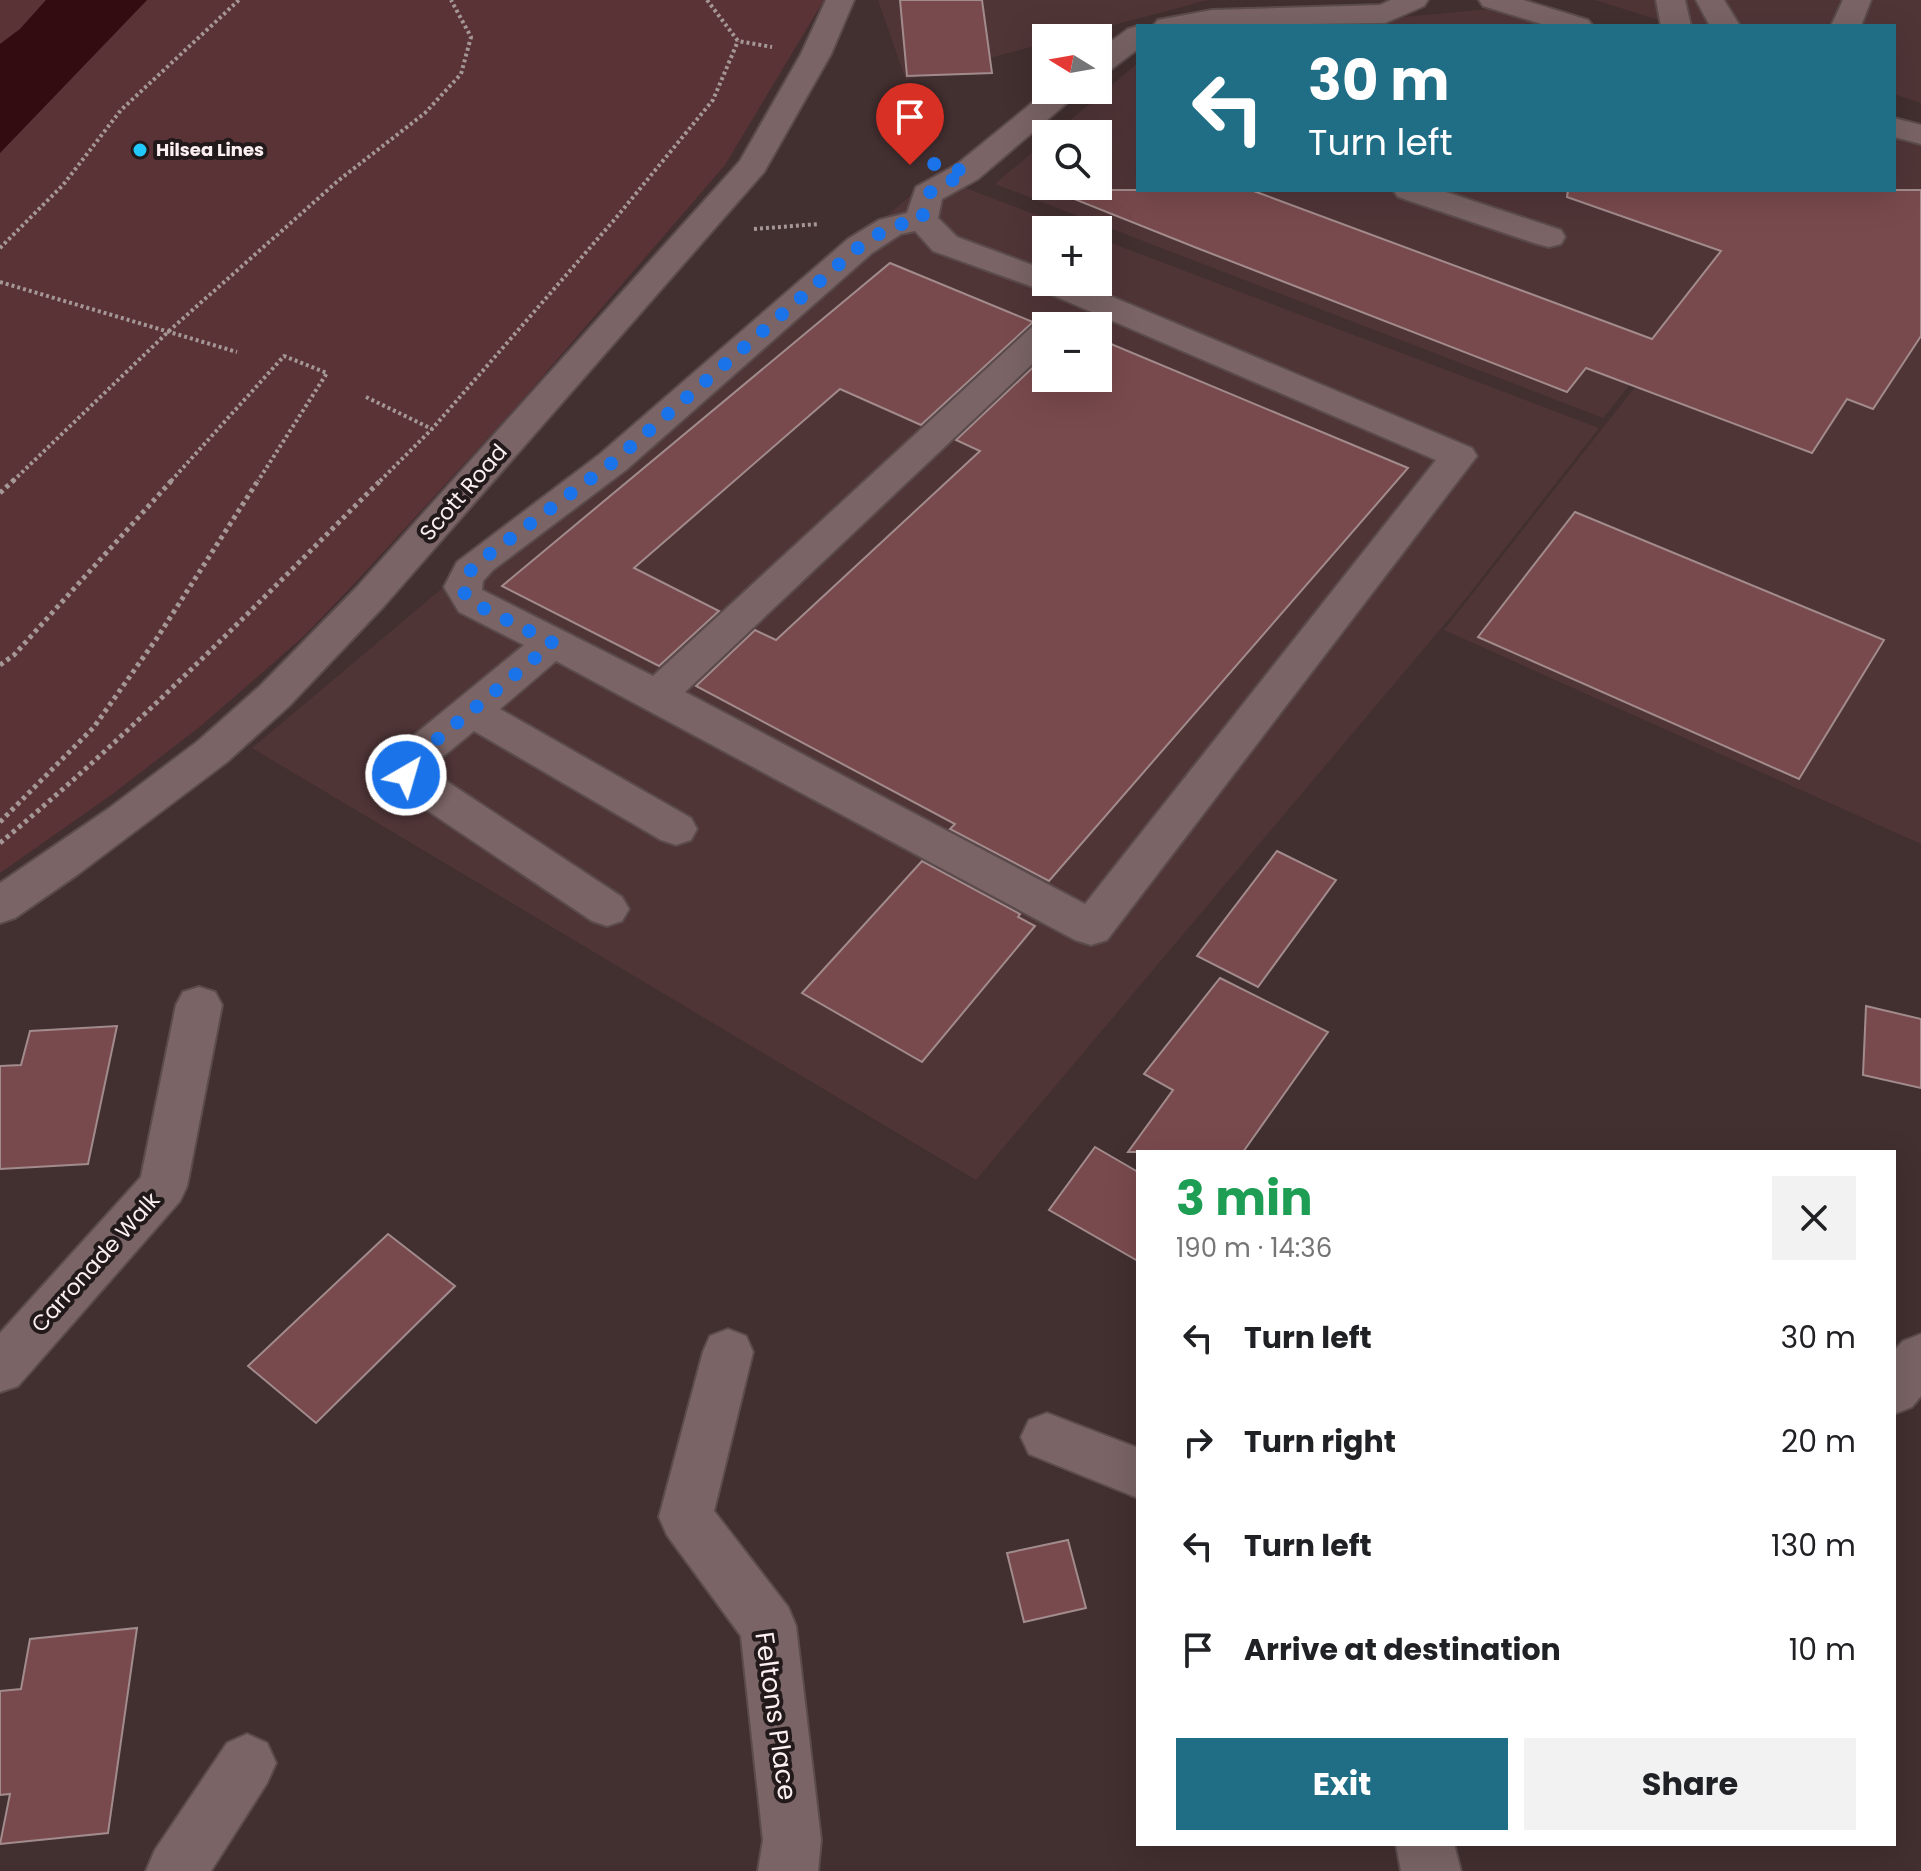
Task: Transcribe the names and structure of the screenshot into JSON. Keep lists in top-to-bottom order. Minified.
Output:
{"streets":{"street":["Scott Road","Carronade Walk","Feltons Place"]},"places":["Hilsea Lines"],"north":"left","page":{"map_buttons":["+","−"],"turn":["30 m","Turn left"],"heading":["3 min","190 m · 14:36"],"list":[{"name":"Turn left","value":"30 m"},{"name":"Turn right","value":"20 m"},{"name":"Turn left","value":"130 m"},{"name":"Arrive at destination","value":"10 m"}],"buttons":["Exit","Share"]}}
